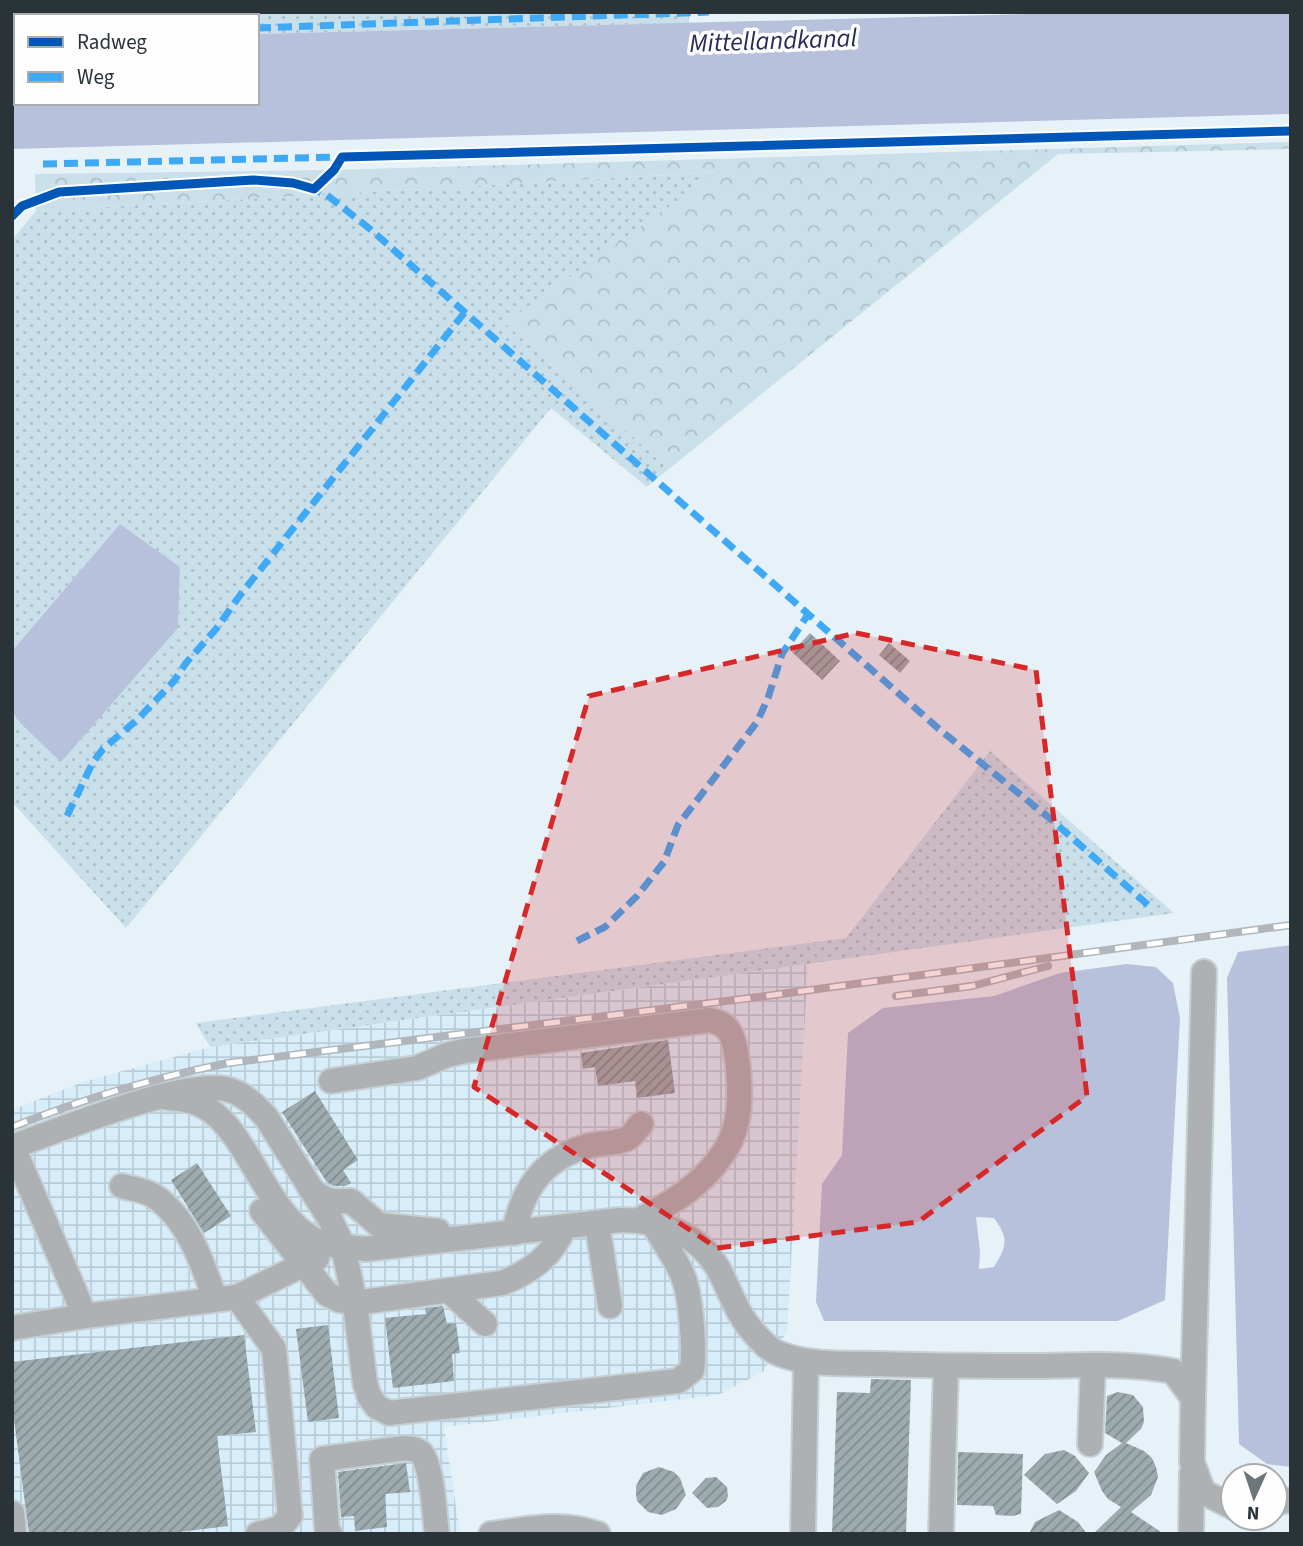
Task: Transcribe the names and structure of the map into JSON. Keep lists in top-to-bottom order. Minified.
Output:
{"water":["Mittellandkanal"],"legend":["Radweg","Weg"],"north":"bottom"}
